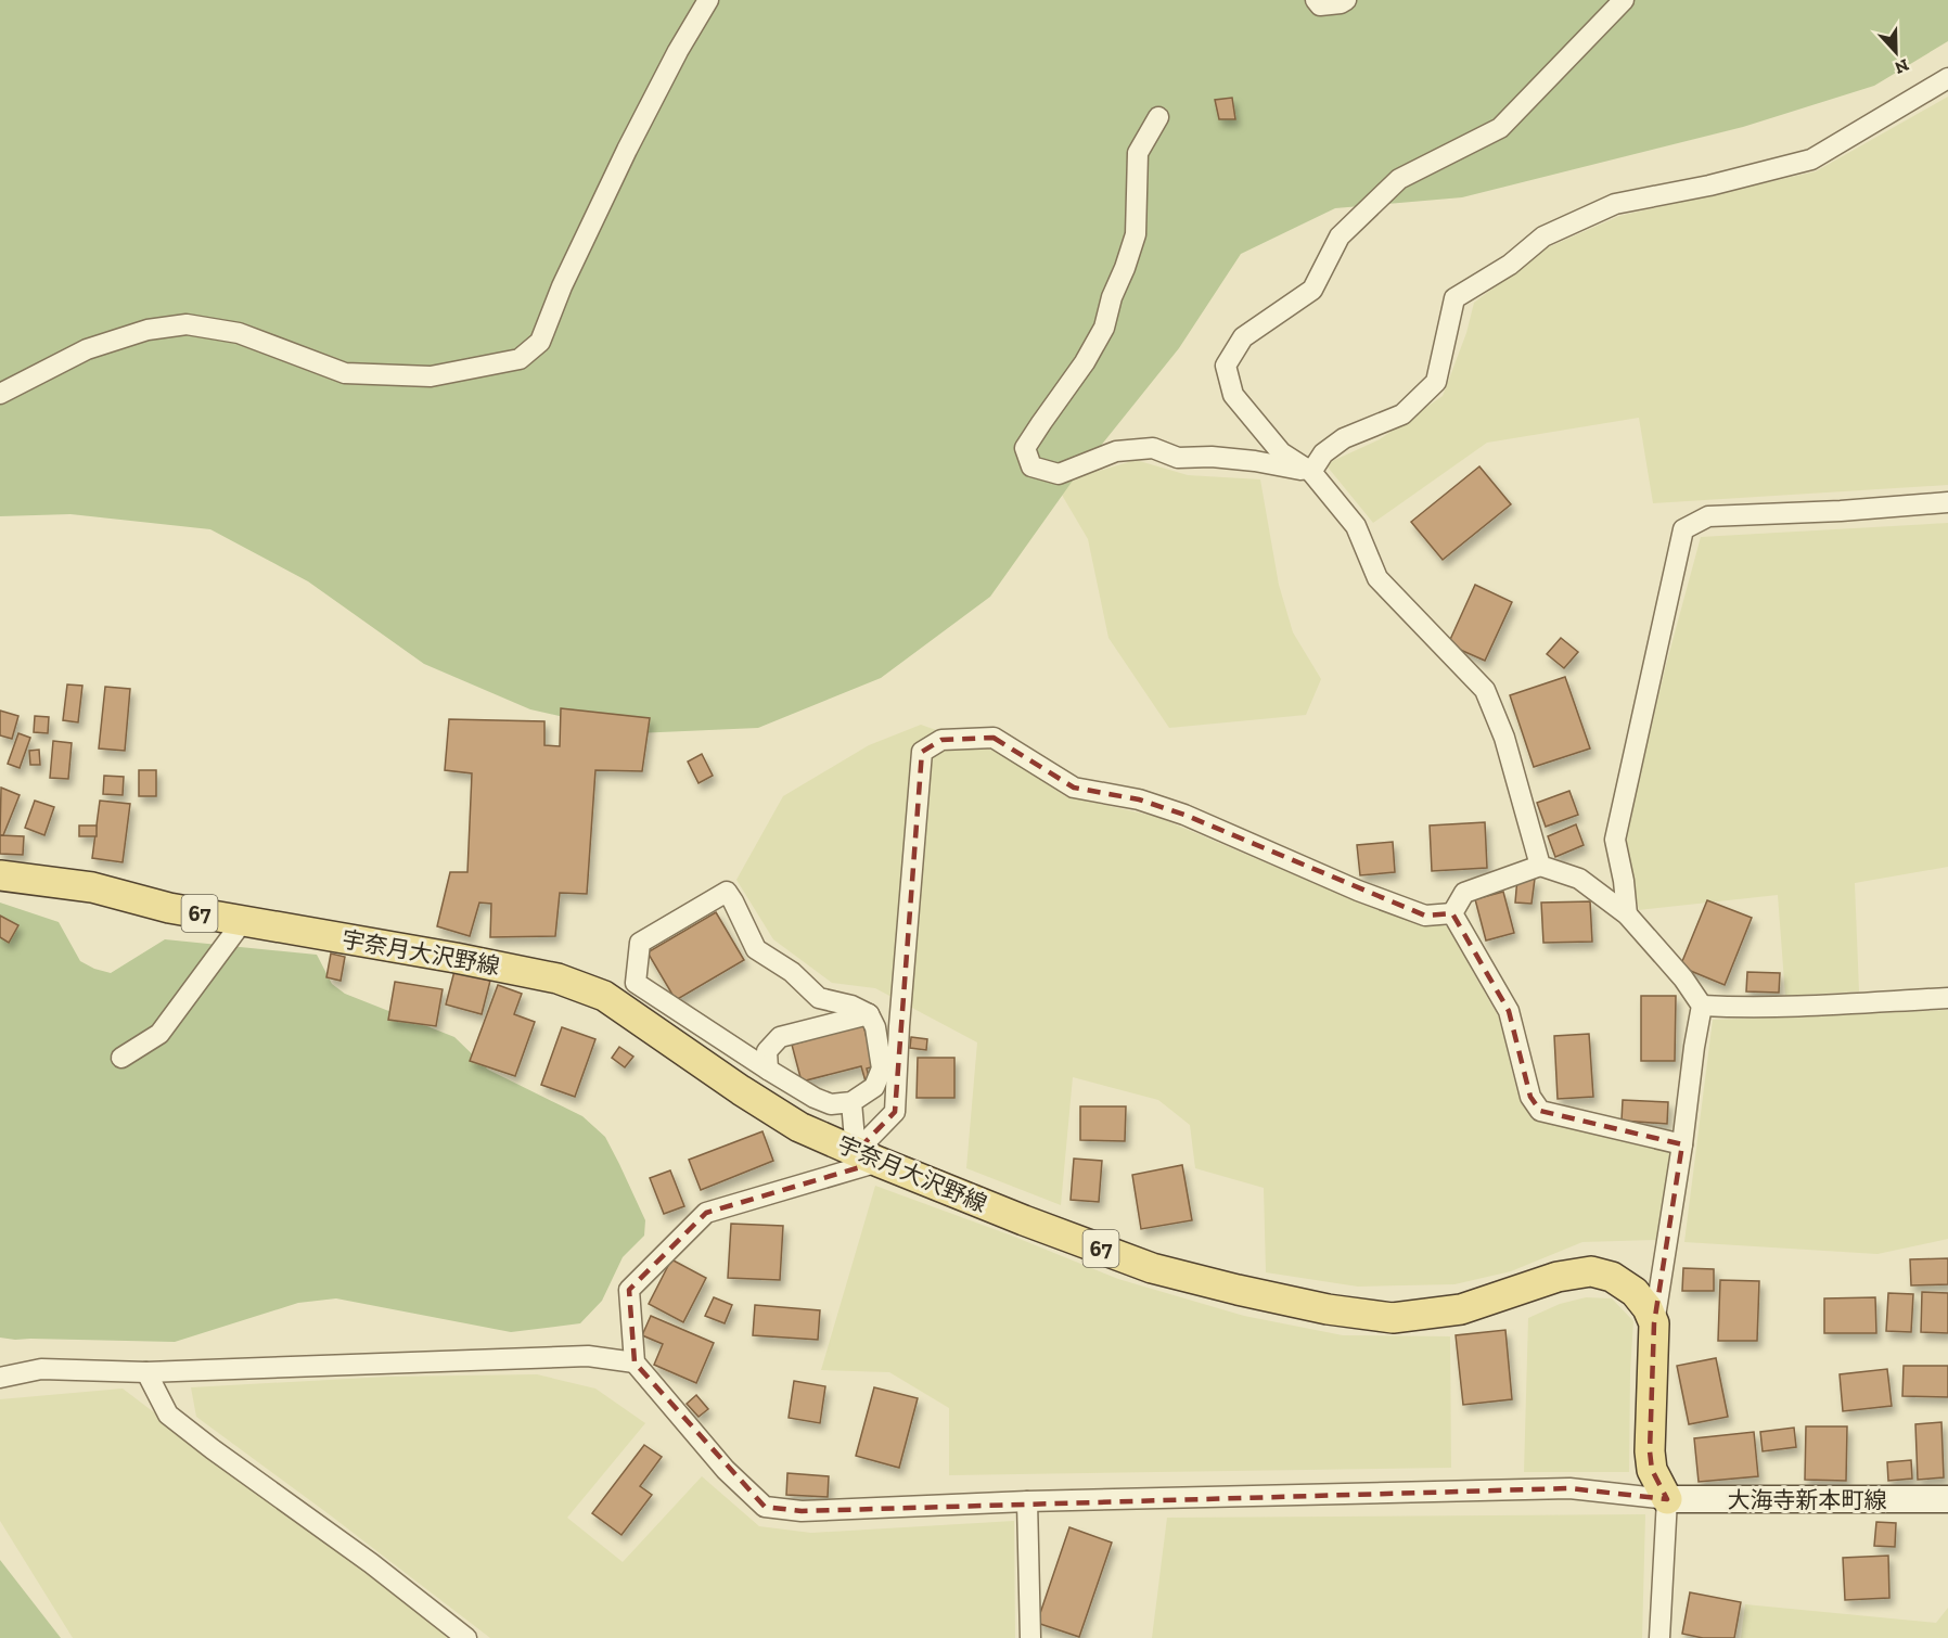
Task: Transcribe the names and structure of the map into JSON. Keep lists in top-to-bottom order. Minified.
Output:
{"streets":{"main road":["67","宇奈月大沢野線","大海寺新本町線"]},"north":"bottom"}
